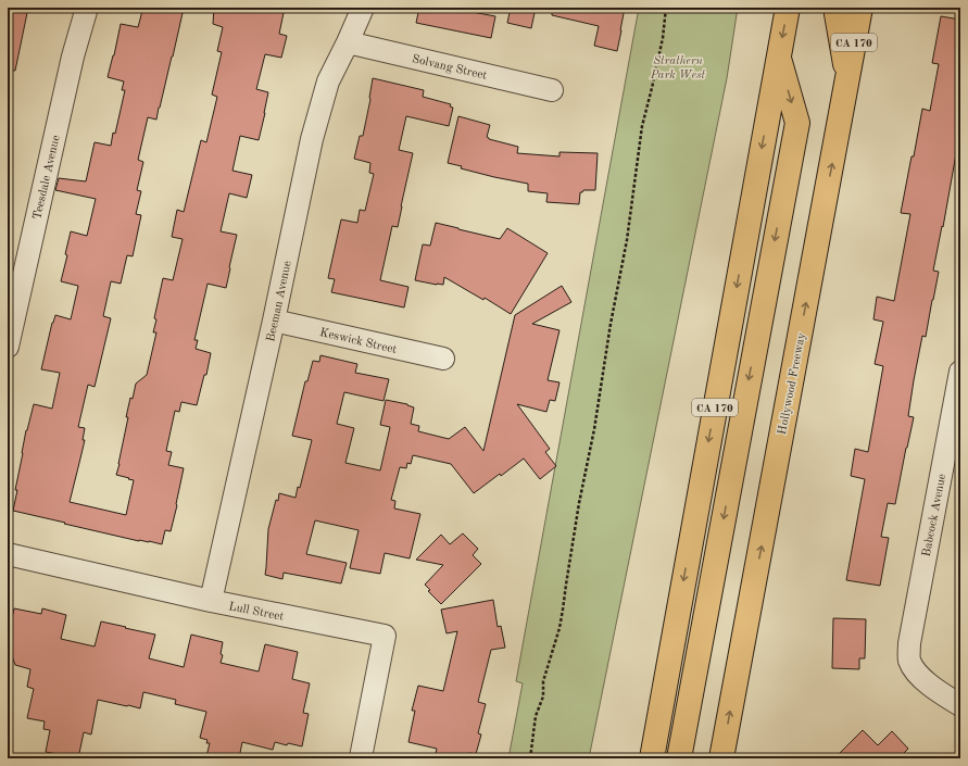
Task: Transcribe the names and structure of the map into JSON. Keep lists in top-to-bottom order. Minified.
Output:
{"streets":{"highway":["CA 170","Hollywood Freeway"],"street":["Solvang Street","Teesdale Avenue","Beeman Avenue","Keswick Street","Babcock Avenue","Lull Street"]},"crossings":[["Solvang Street","Beeman Avenue"],["Beeman Avenue","Keswick Street"],["Beeman Avenue","Lull Street"]],"parks":["Strathern Park West"]}
